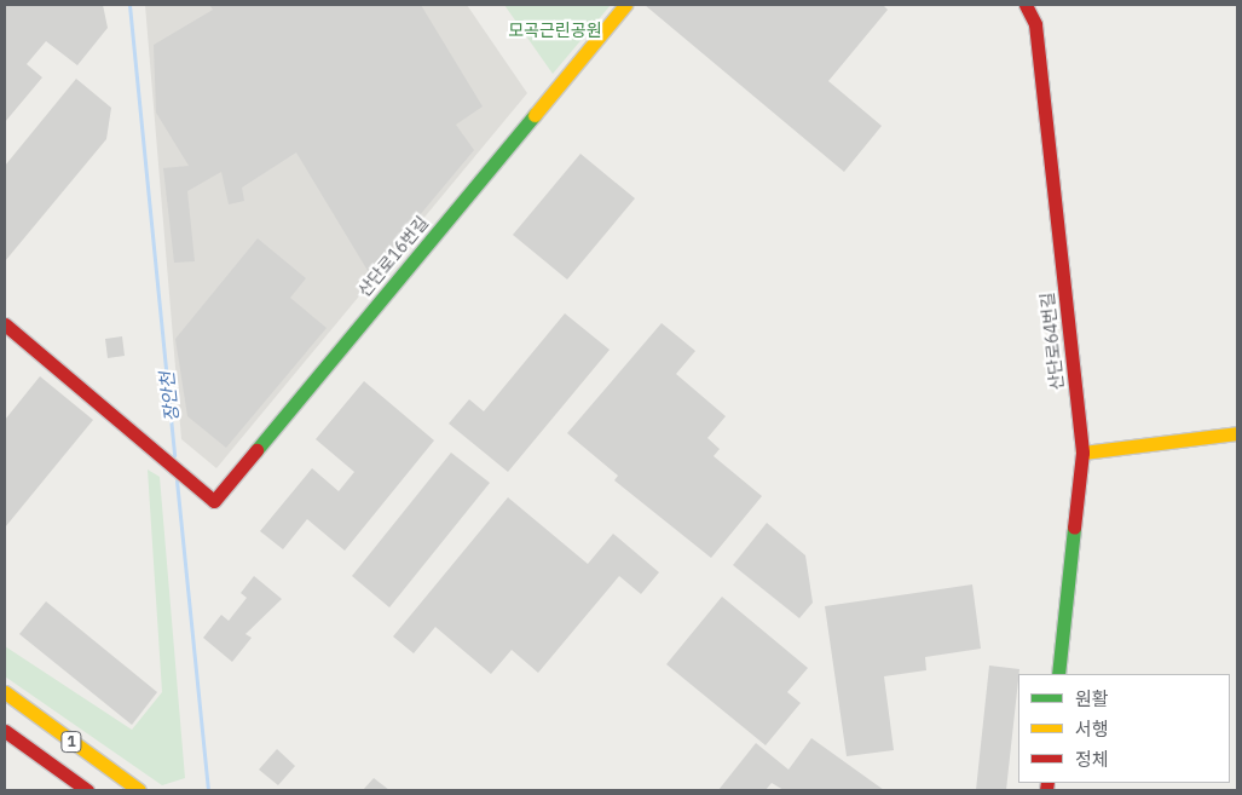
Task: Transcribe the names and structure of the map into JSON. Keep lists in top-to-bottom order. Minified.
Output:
{"streets":{"street":["산단로16번길","산단로64번길","1"]},"water":["장안천"],"parks":["모곡근린공원"],"legend":["원활","서행","정체"]}
